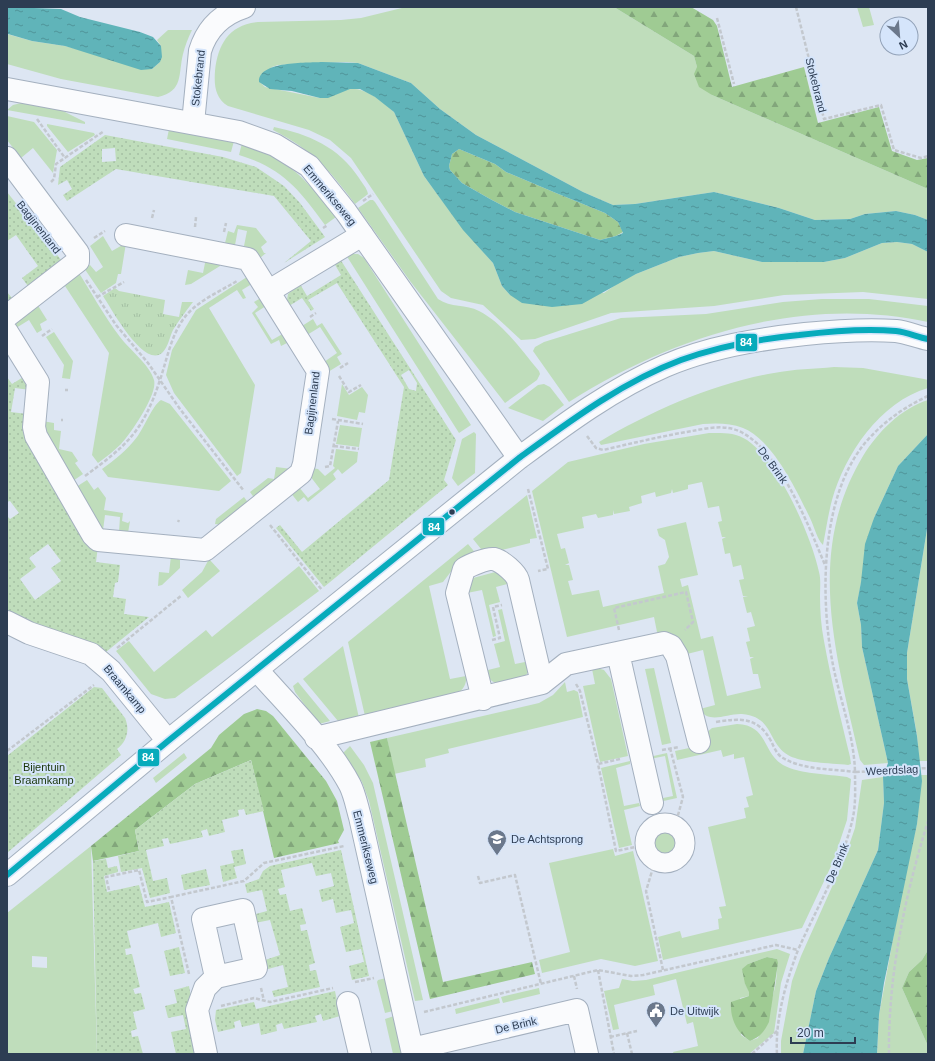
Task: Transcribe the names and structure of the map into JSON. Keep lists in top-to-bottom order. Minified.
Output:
{"streets":{"street":["Stokebrand","Emmerikseweg","Bagijnenland","De Brink","Braamkamp"],"path":["Weerdslag"]},"crossings":[["Stokebrand","Emmerikseweg"],["Emmerikseweg","De Brink"],["De Brink","Weerdslag"]],"parks":["Bijentuin Braamkamp"],"places":{"school or university":["De Achtsprong"],"public building":["De Uitwijk"]},"lines":["transit line 84"],"scale_bar":"20 m","north":"bottom right"}
